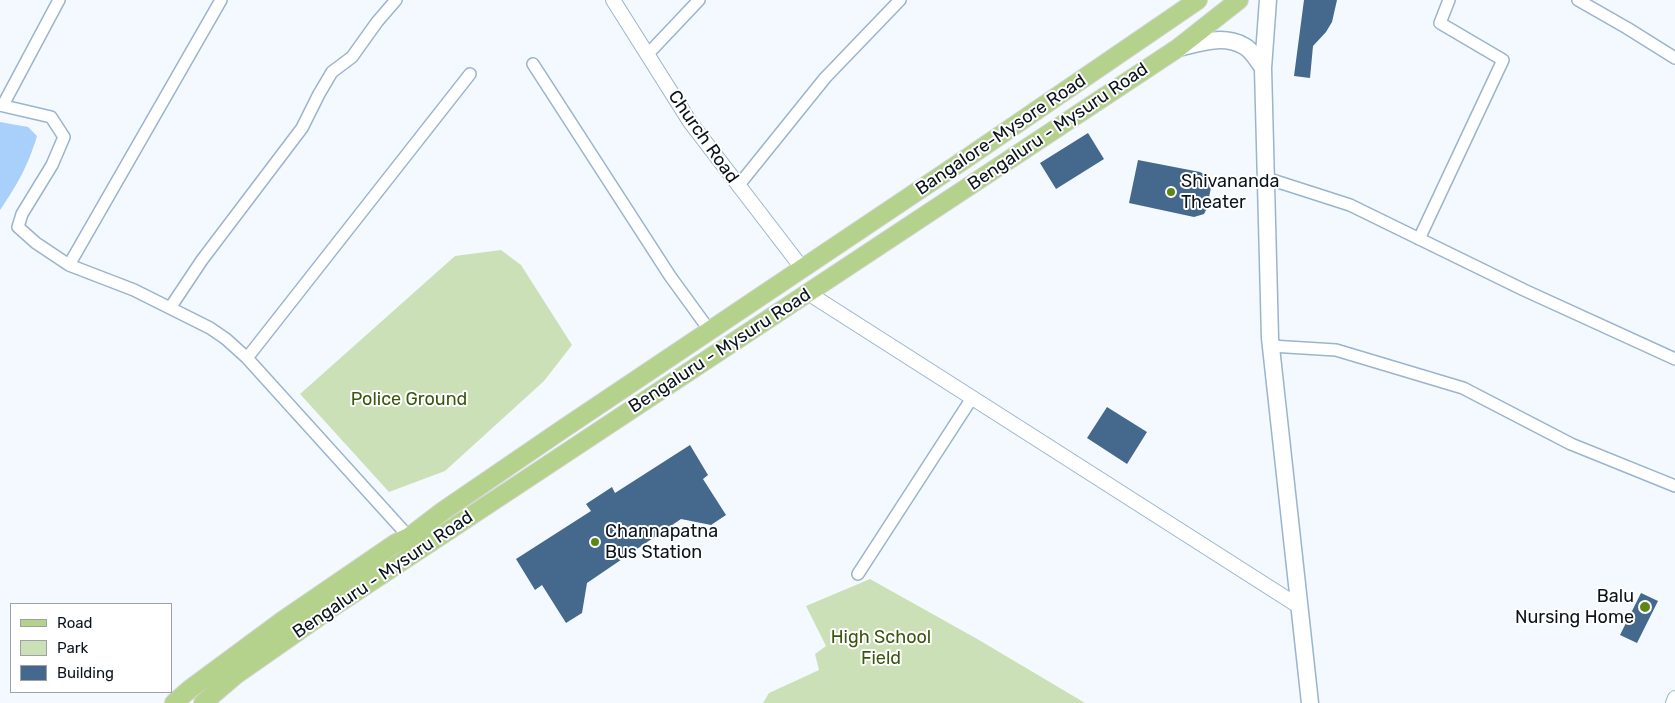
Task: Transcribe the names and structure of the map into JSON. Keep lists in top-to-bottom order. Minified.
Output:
{"streets":{"main road":["Bengaluru - Mysuru Road","Bangalore-Mysore Road"],"street":["Church Road"]},"crossings":[["Bengaluru - Mysuru Road","Bangalore-Mysore Road"],["Bengaluru - Mysuru Road","Church Road"],["Bangalore-Mysore Road","Church Road"]],"parks":["Police Ground","High School Field"],"places":["Shivananda Theater","Channapatna Bus Station","Balu Nursing Home"],"legend":["Road","Park","Building"]}
